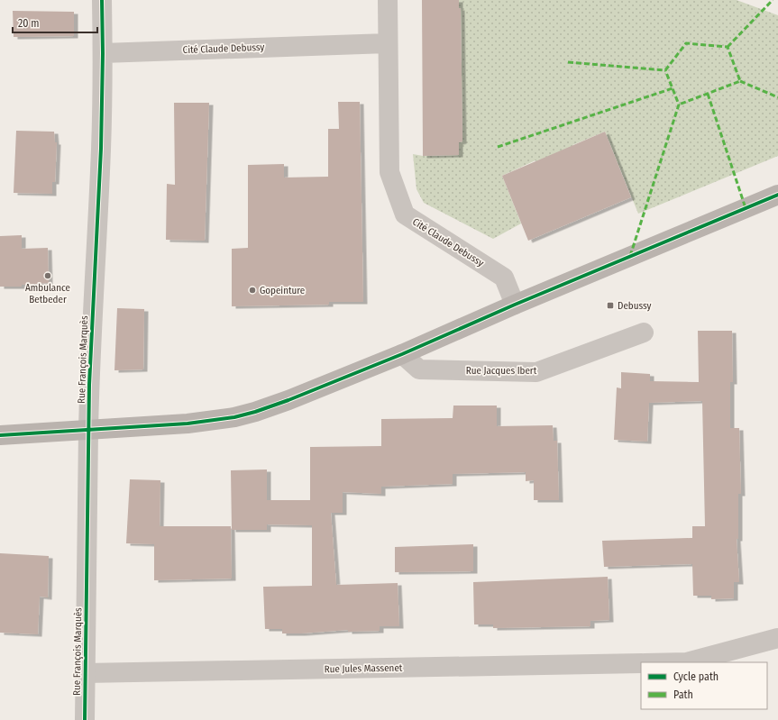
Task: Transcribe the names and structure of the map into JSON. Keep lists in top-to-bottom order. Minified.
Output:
{"streets":{"street":["Cité Claude Debussy","Rue François Marquès","Rue Jacques Ibert","Rue Jules Massenet"]},"crossings":[["Cité Claude Debussy","Rue François Marquès"],["Rue François Marquès","Rue Jules Massenet"]],"places":{"other":["Ambulance Betbeder","Gopeinture"],"transit":["Debussy"]},"legend":["Cycle path","Path"],"scale_bar":"20 m"}
